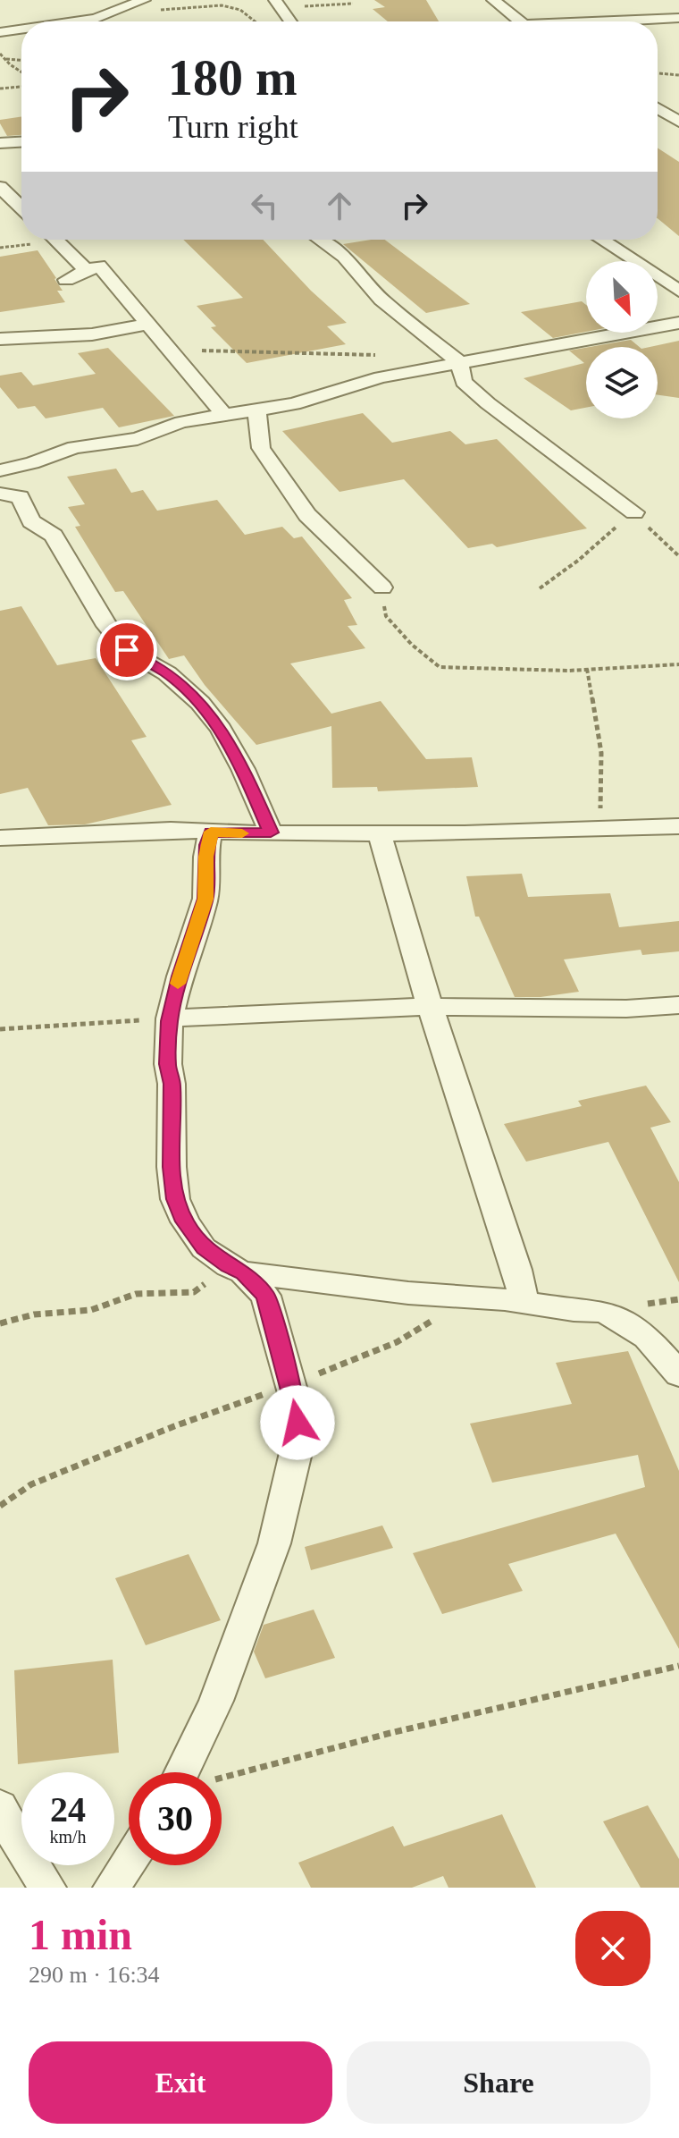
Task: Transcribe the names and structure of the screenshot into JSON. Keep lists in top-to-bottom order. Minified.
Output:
{"north":"bottom right","page":{"turn":["180 m","Turn right"],"speed":"24 km/h","limit":"30","heading":["1 min","290 m · 16:34"],"buttons":["Exit","Share"]}}
